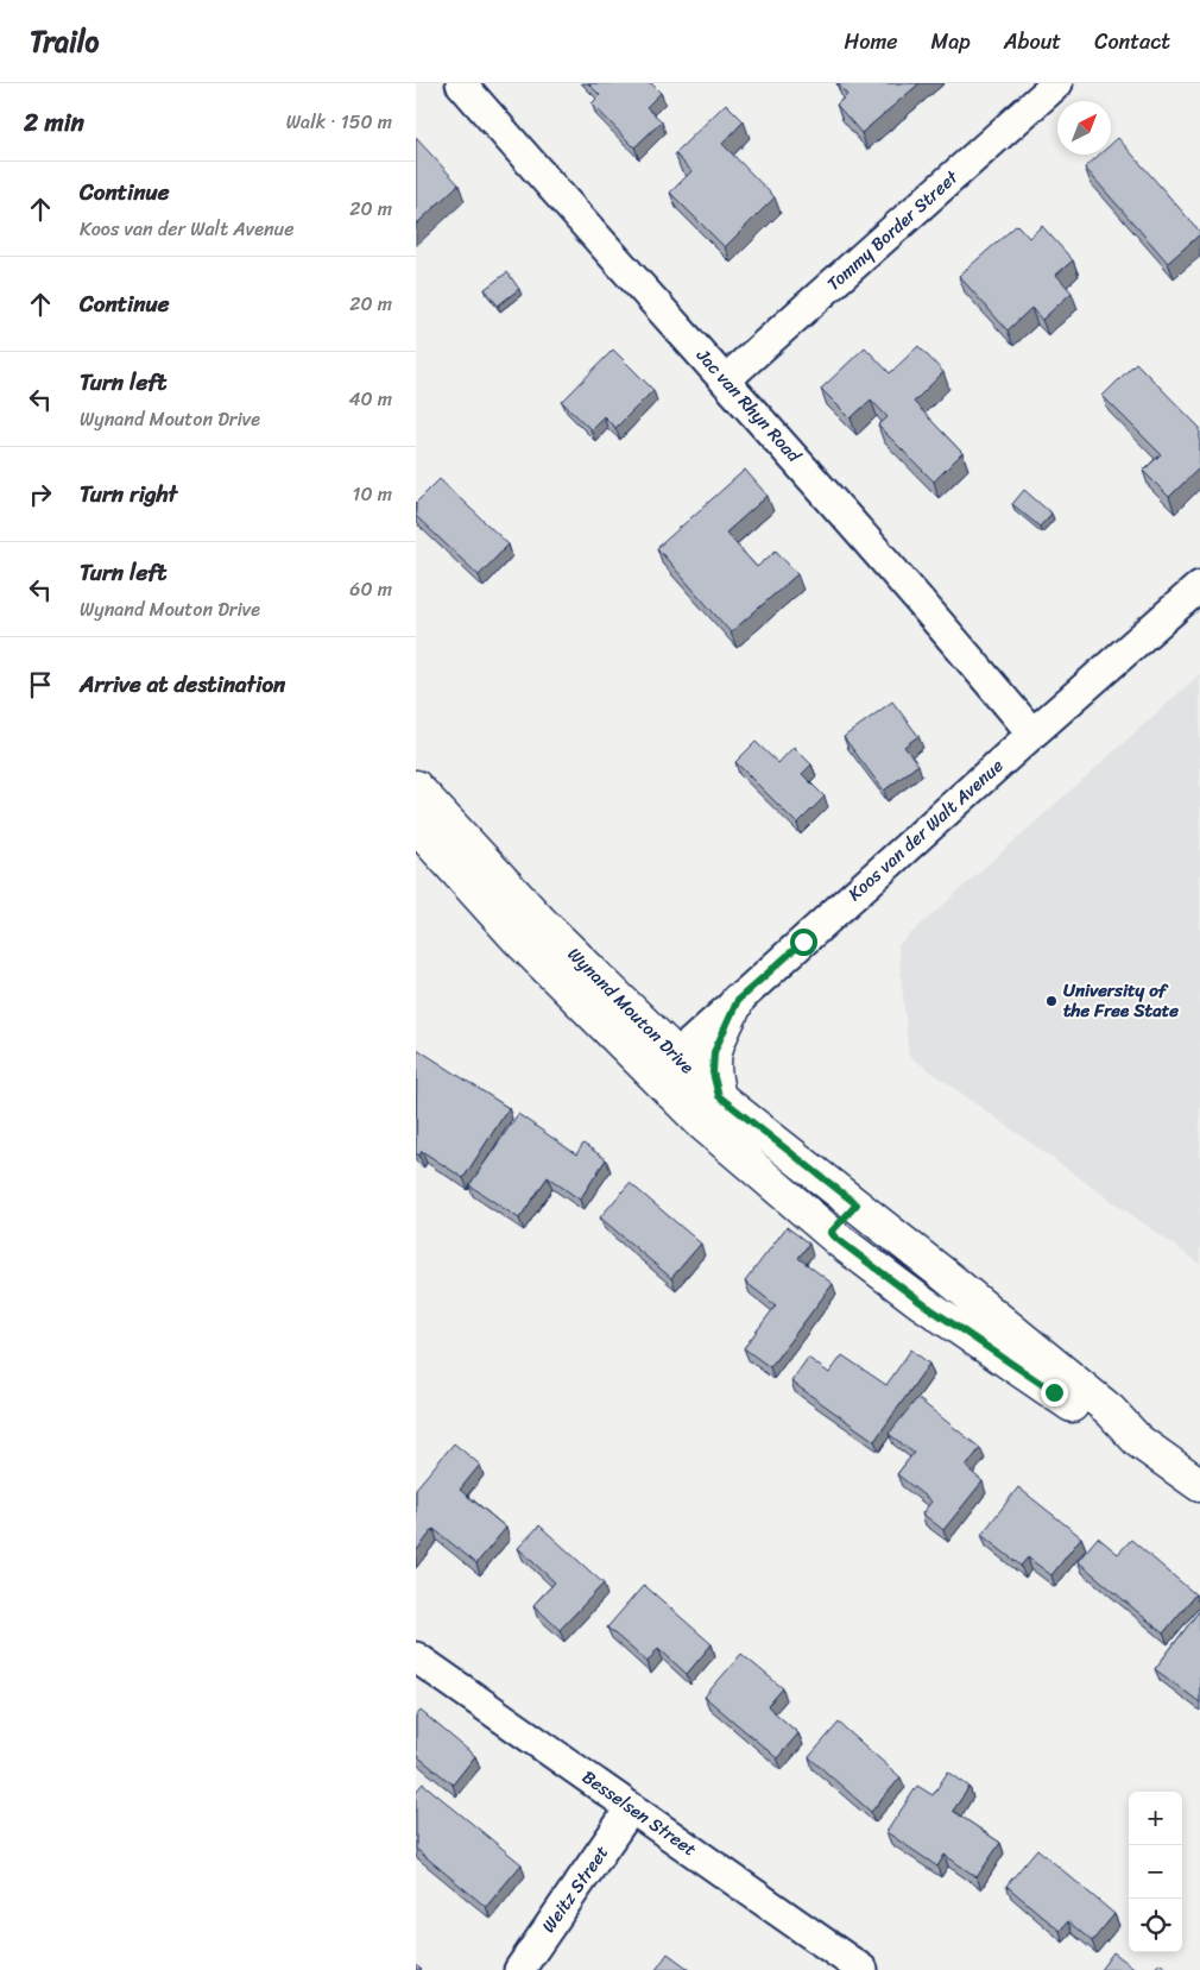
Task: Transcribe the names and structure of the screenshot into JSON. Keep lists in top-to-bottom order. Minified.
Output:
{"streets":{"street":["Tommy Border Street","Jac van Rhyn Road","Koos van der Walt Avenue","Wynand Mouton Drive","Besselsen Street","Weitz Street"]},"crossings":[["Tommy Border Street","Jac van Rhyn Road"],["Jac van Rhyn Road","Koos van der Walt Avenue"],["Koos van der Walt Avenue","Wynand Mouton Drive"],["Besselsen Street","Weitz Street"]],"places":["University of the Free State"],"north":"top right","page":{"header":"Trailo","nav":["Home","Map","About","Contact"],"heading":["2 min","Walk · 150 m"],"list":[["Continue","Koos van der Walt Avenue","20 m"],["Continue","20 m"],["Turn left","Wynand Mouton Drive","40 m"],["Turn right","10 m"],["Turn left","Wynand Mouton Drive","60 m"],"Arrive at destination"],"map_buttons":["+","−"]}}
